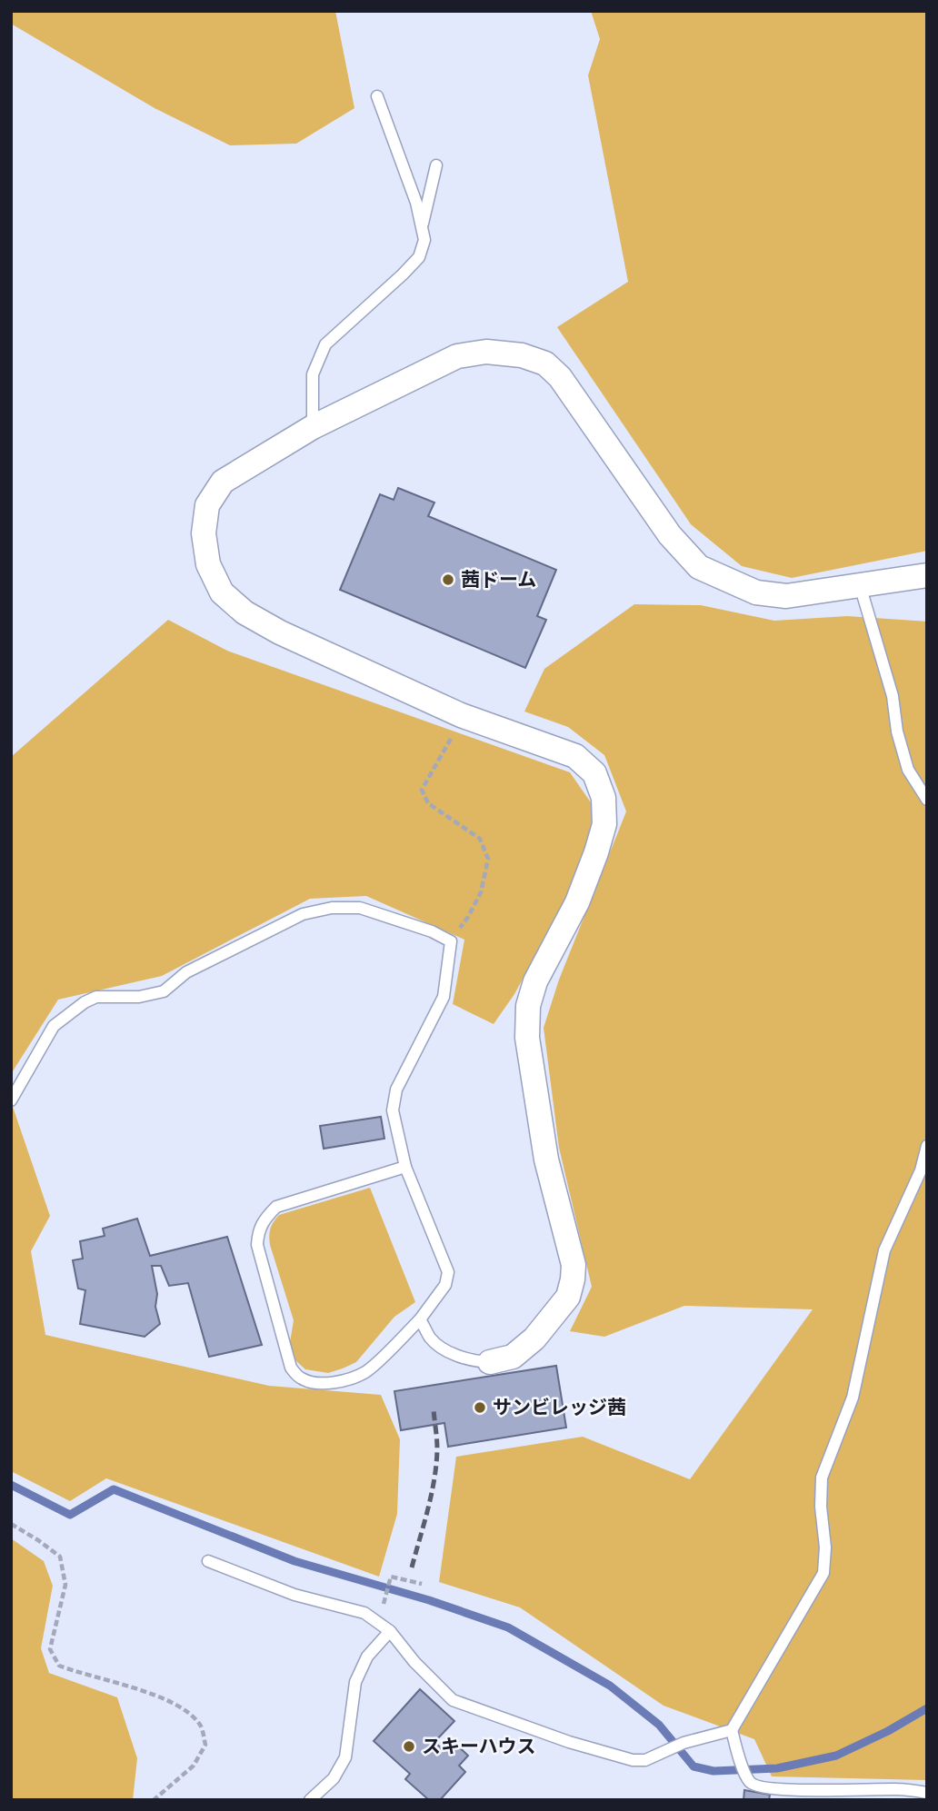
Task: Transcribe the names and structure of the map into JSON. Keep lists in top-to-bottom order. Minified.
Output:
{"places":["茜ドーム","サンビレッジ茜","スキーハウス"]}
